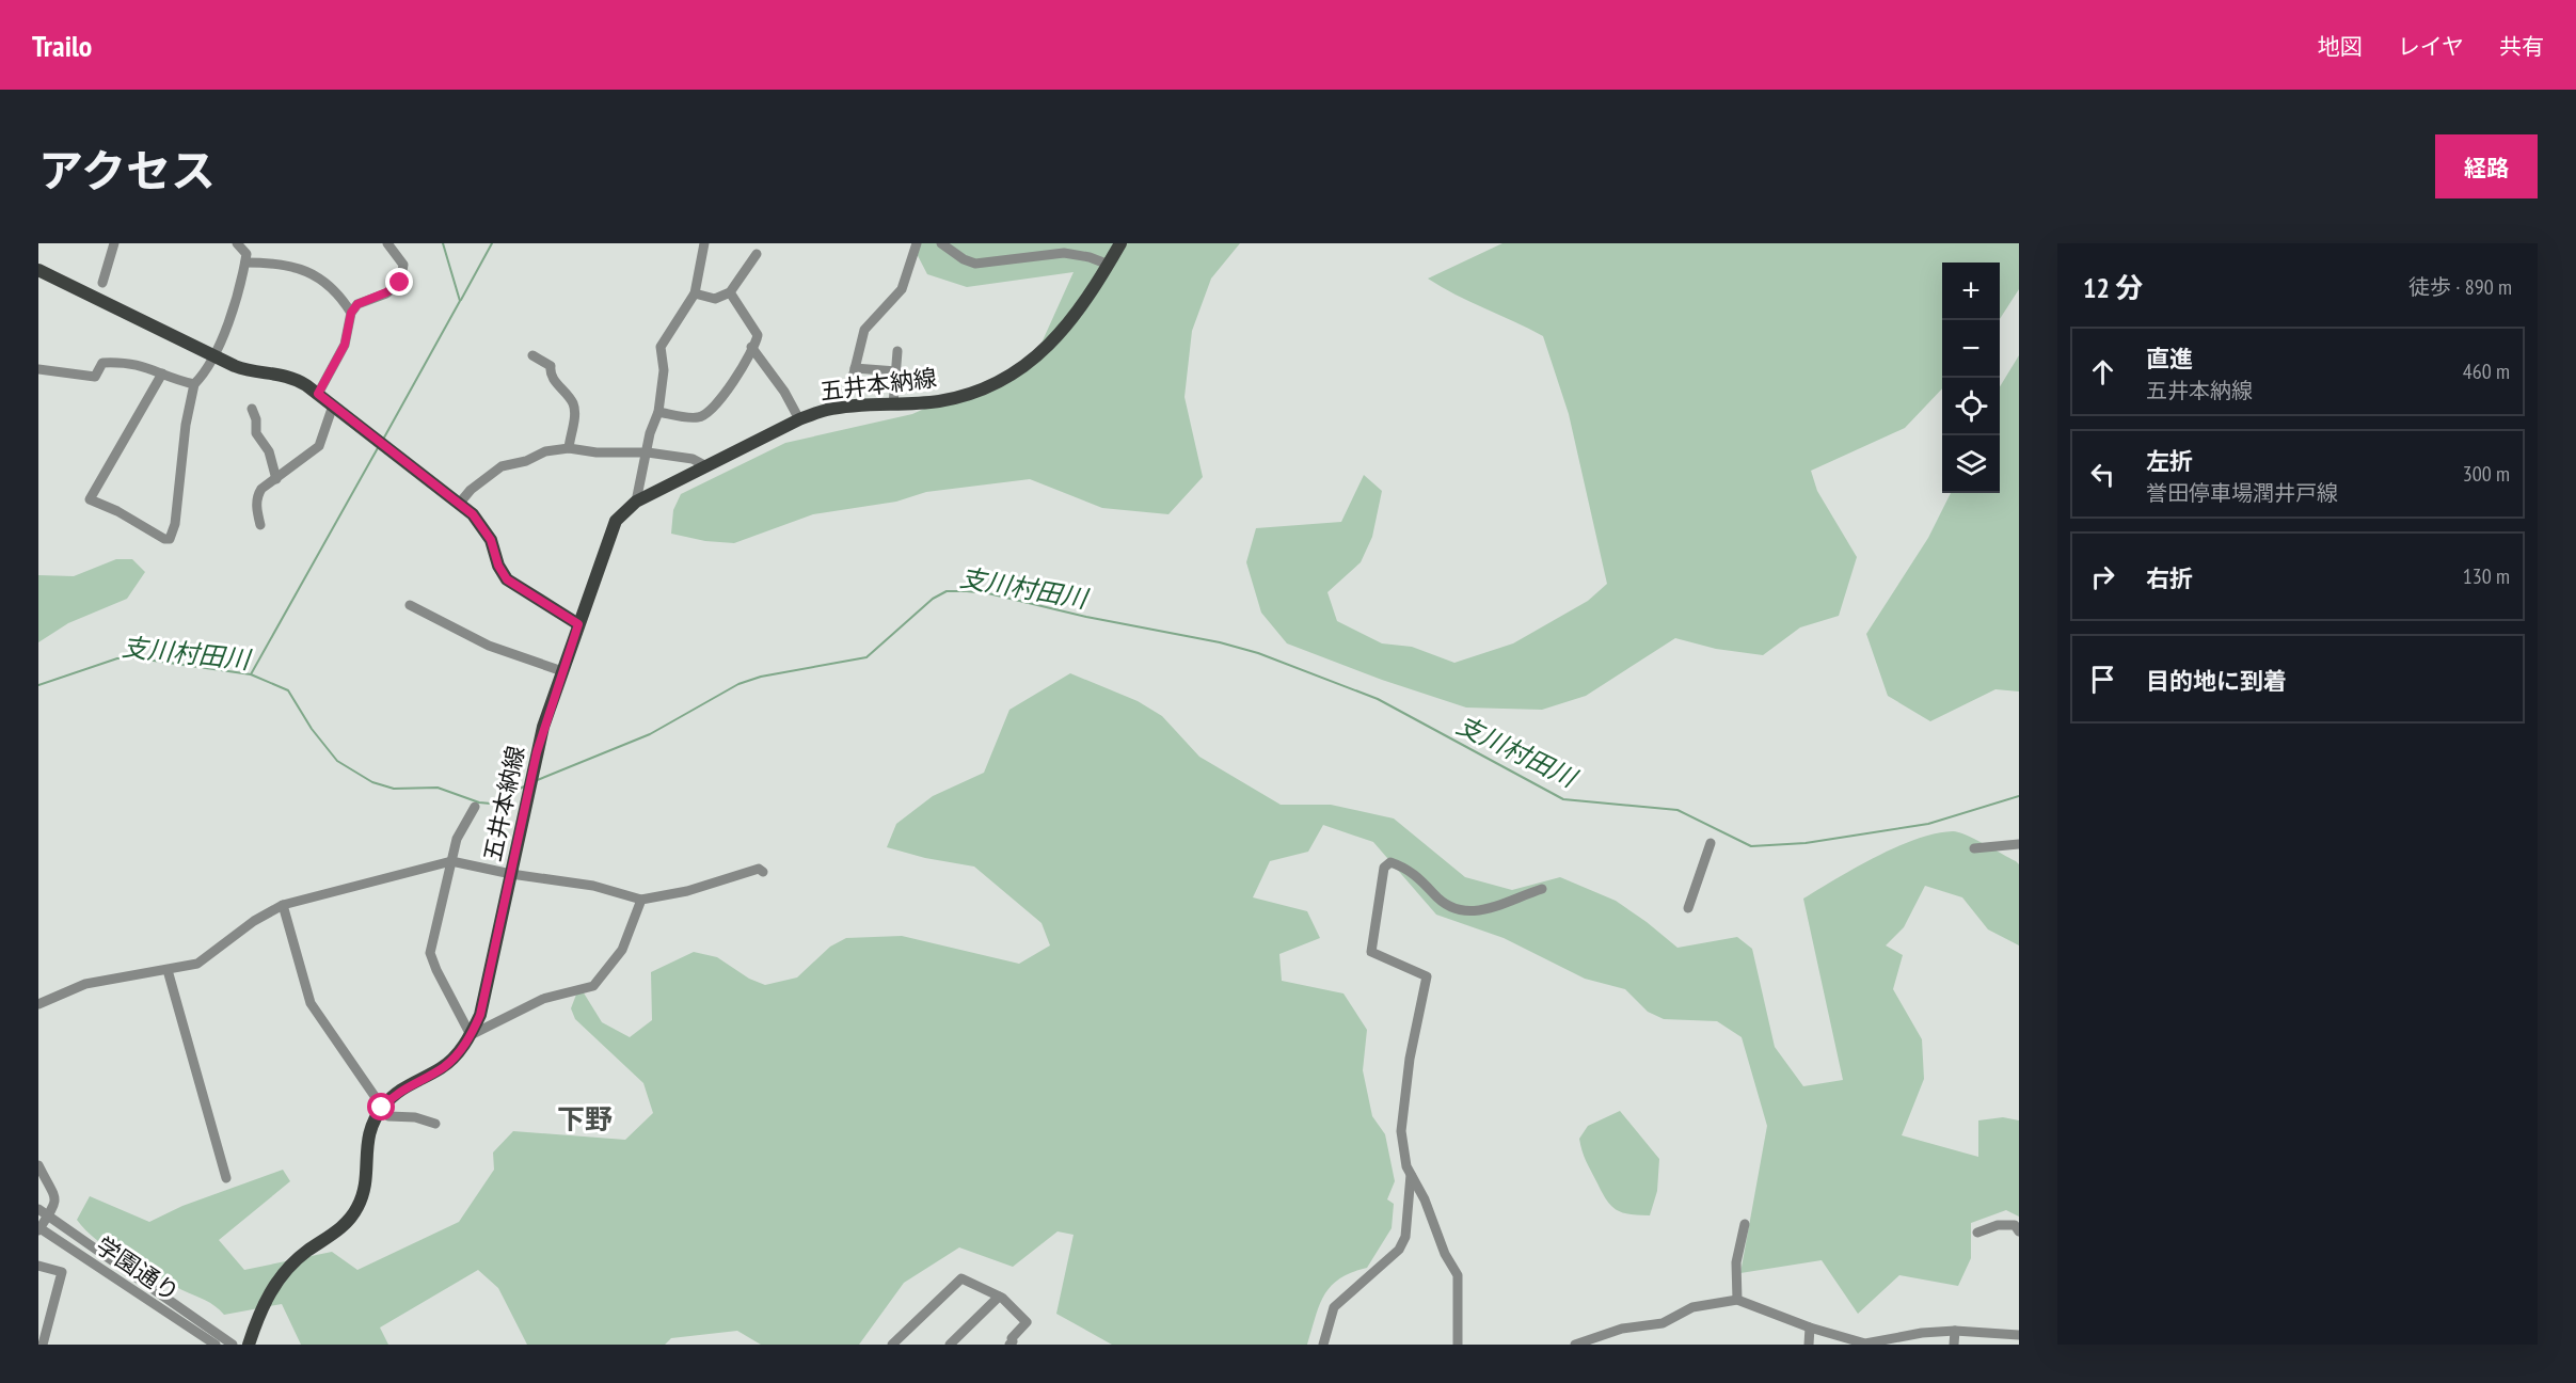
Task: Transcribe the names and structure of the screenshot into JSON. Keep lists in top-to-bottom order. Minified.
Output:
{"streets":{"main road":["五井本納線"],"street":["学園通り"]},"districts":["下野"],"water":["支川村田川"],"page":{"header":"Trailo","nav":["地図","レイヤ","共有"],"title":"アクセス","buttons":"経路","heading":["12 分","徒歩 · 890 m"],"map_buttons":["+","−"],"list":[["直進","五井本納線","460 m"],["左折","誉田停車場潤井戸線","300 m"],["右折","130 m"],"目的地に到着"]}}
